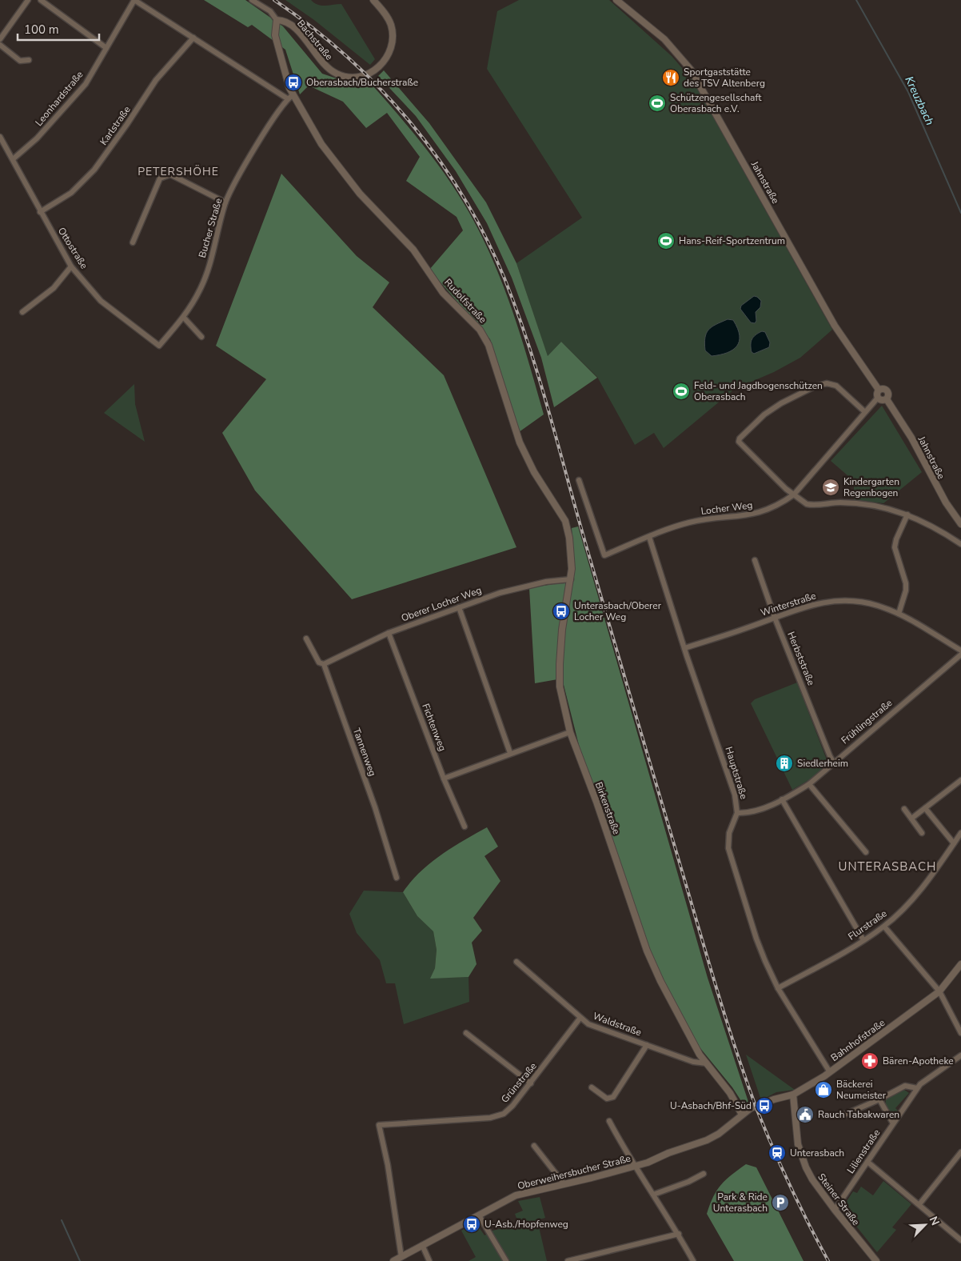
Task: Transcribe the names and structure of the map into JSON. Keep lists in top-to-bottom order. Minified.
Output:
{"streets":{"street":["Bachstraße","Leonhardstraße","Karlstraße","Jahnstraße","Bucher Straße","Ottostraße","Rudolfstraße","Locher Weg","Oberer Locher Weg","Winterstraße","Herbststraße","Frühlingstraße","Fichtenweg","Tannenweg","Hauptstraße","Birkenstraße","Flurstraße","Waldstraße","Bahnhofstraße","Grünstraße","Lilienstraße","Oberweihersbucher Straße","Steiner Straße"]},"crossings":[["Bachstraße","Rudolfstraße"],["Leonhardstraße","Ottostraße"],["Karlstraße","Ottostraße"],["Jahnstraße","Locher Weg"],["Bucher Straße","Ottostraße"],["Bucher Straße","Rudolfstraße"],["Rudolfstraße","Oberer Locher Weg"],["Rudolfstraße","Birkenstraße"],["Locher Weg","Hauptstraße"],["Oberer Locher Weg","Fichtenweg"],["Oberer Locher Weg","Tannenweg"],["Oberer Locher Weg","Birkenstraße"],["Winterstraße","Herbststraße"],["Winterstraße","Hauptstraße"],["Herbststraße","Frühlingstraße"],["Frühlingstraße","Hauptstraße"],["Hauptstraße","Flurstraße"],["Hauptstraße","Bahnhofstraße"],["Birkenstraße","Waldstraße"],["Waldstraße","Grünstraße"],["Bahnhofstraße","Oberweihersbucher Straße"],["Bahnhofstraße","Steiner Straße"],["Grünstraße","Oberweihersbucher Straße"],["Lilienstraße","Steiner Straße"]],"districts":["PETERSHÖHE","UNTERASBACH"],"water":["Kreuzbach"],"places":{"restaurant":["Sportgaststätte des TSV Altenberg"],"bus stop":["Oberasbach/Bucherstraße","Unterasbach/Oberer Locher Weg","U-Asbach/Bhf-Süd","U-Asb./Hopfenweg"],"sports":["Schützengesellschaft Oberasbach e.V.","Hans-Reif-Sportzentrum","Feld- und Jagdbogenschützen Oberasbach"],"school or university":["Kindergarten Regenbogen"],"building":["Siedlerheim"],"pharmacy":["Bären-Apotheke"],"shop":["Bäckerei Neumeister"],"public building":["Rauch Tabakwaren"],"station":["Unterasbach"],"parking":["Park & Ride Unterasbach"]},"scale_bar":"100 m","north":"top right"}
